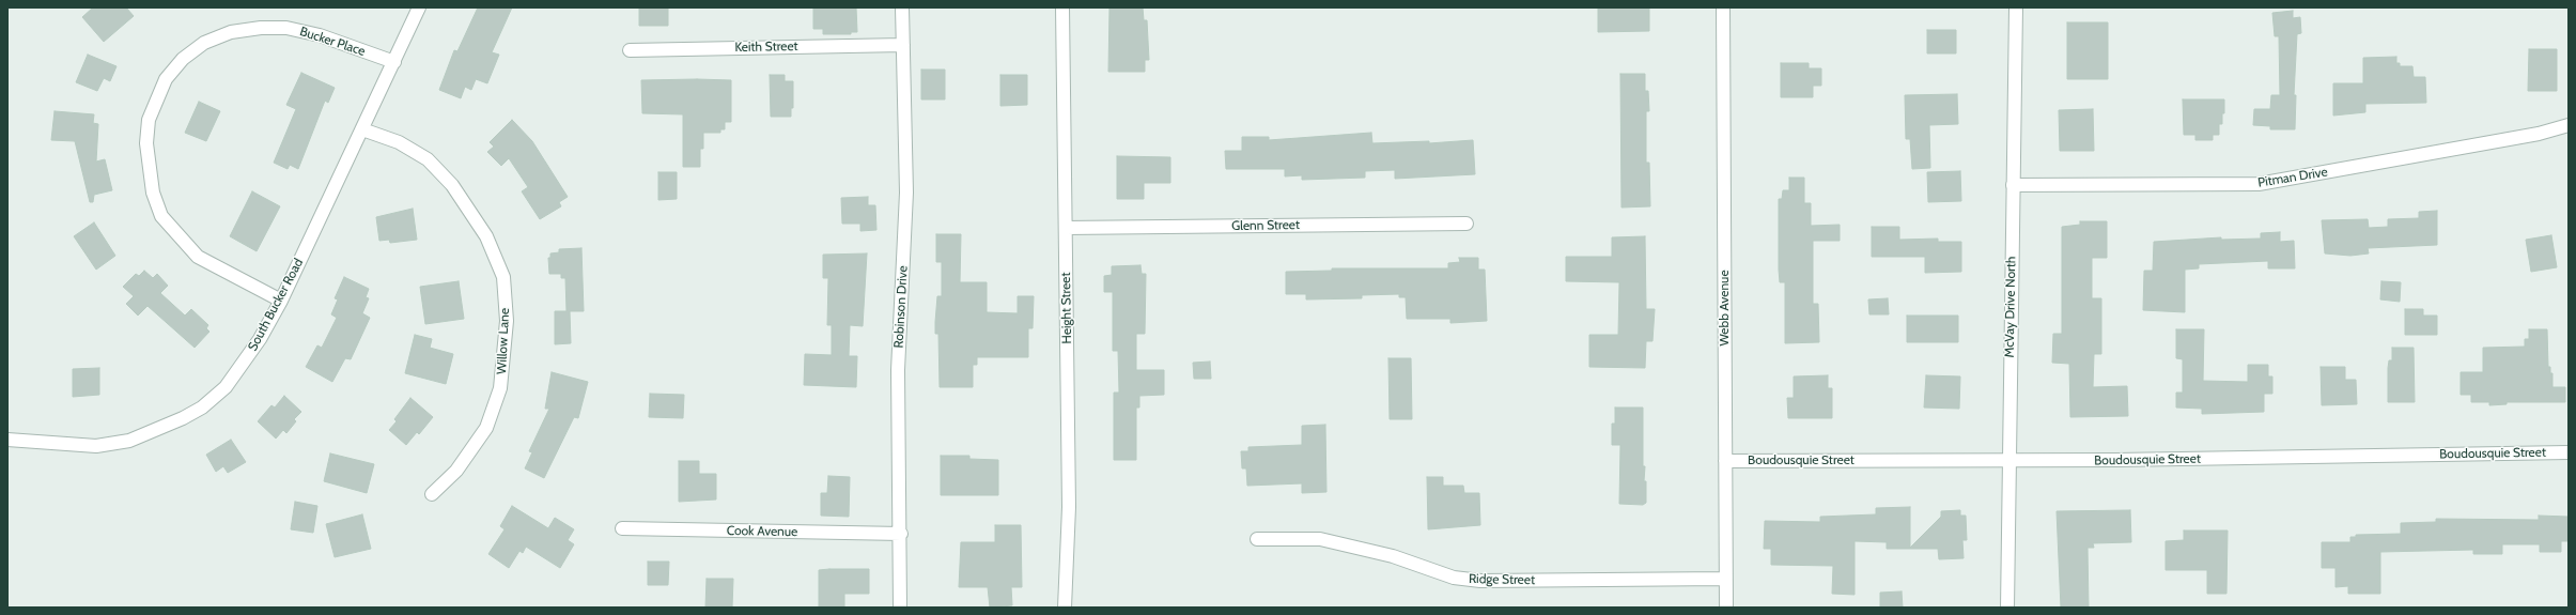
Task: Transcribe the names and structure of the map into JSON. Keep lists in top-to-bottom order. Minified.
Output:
{"streets":{"street":["Bucker Place","Keith Street","Pitman Drive","Glenn Street","South Bucker Road","Robinson Drive","McVay Drive North","Height Street","Webb Avenue","Willow Lane","Boudousquie Street","Cook Avenue","Ridge Street"]},"crossings":[["Bucker Place","South Bucker Road"],["Keith Street","Robinson Drive"],["Pitman Drive","McVay Drive North"],["Glenn Street","Height Street"],["South Bucker Road","Willow Lane"],["Robinson Drive","Cook Avenue"],["McVay Drive North","Boudousquie Street"],["Webb Avenue","Boudousquie Street"],["Webb Avenue","Ridge Street"]]}
